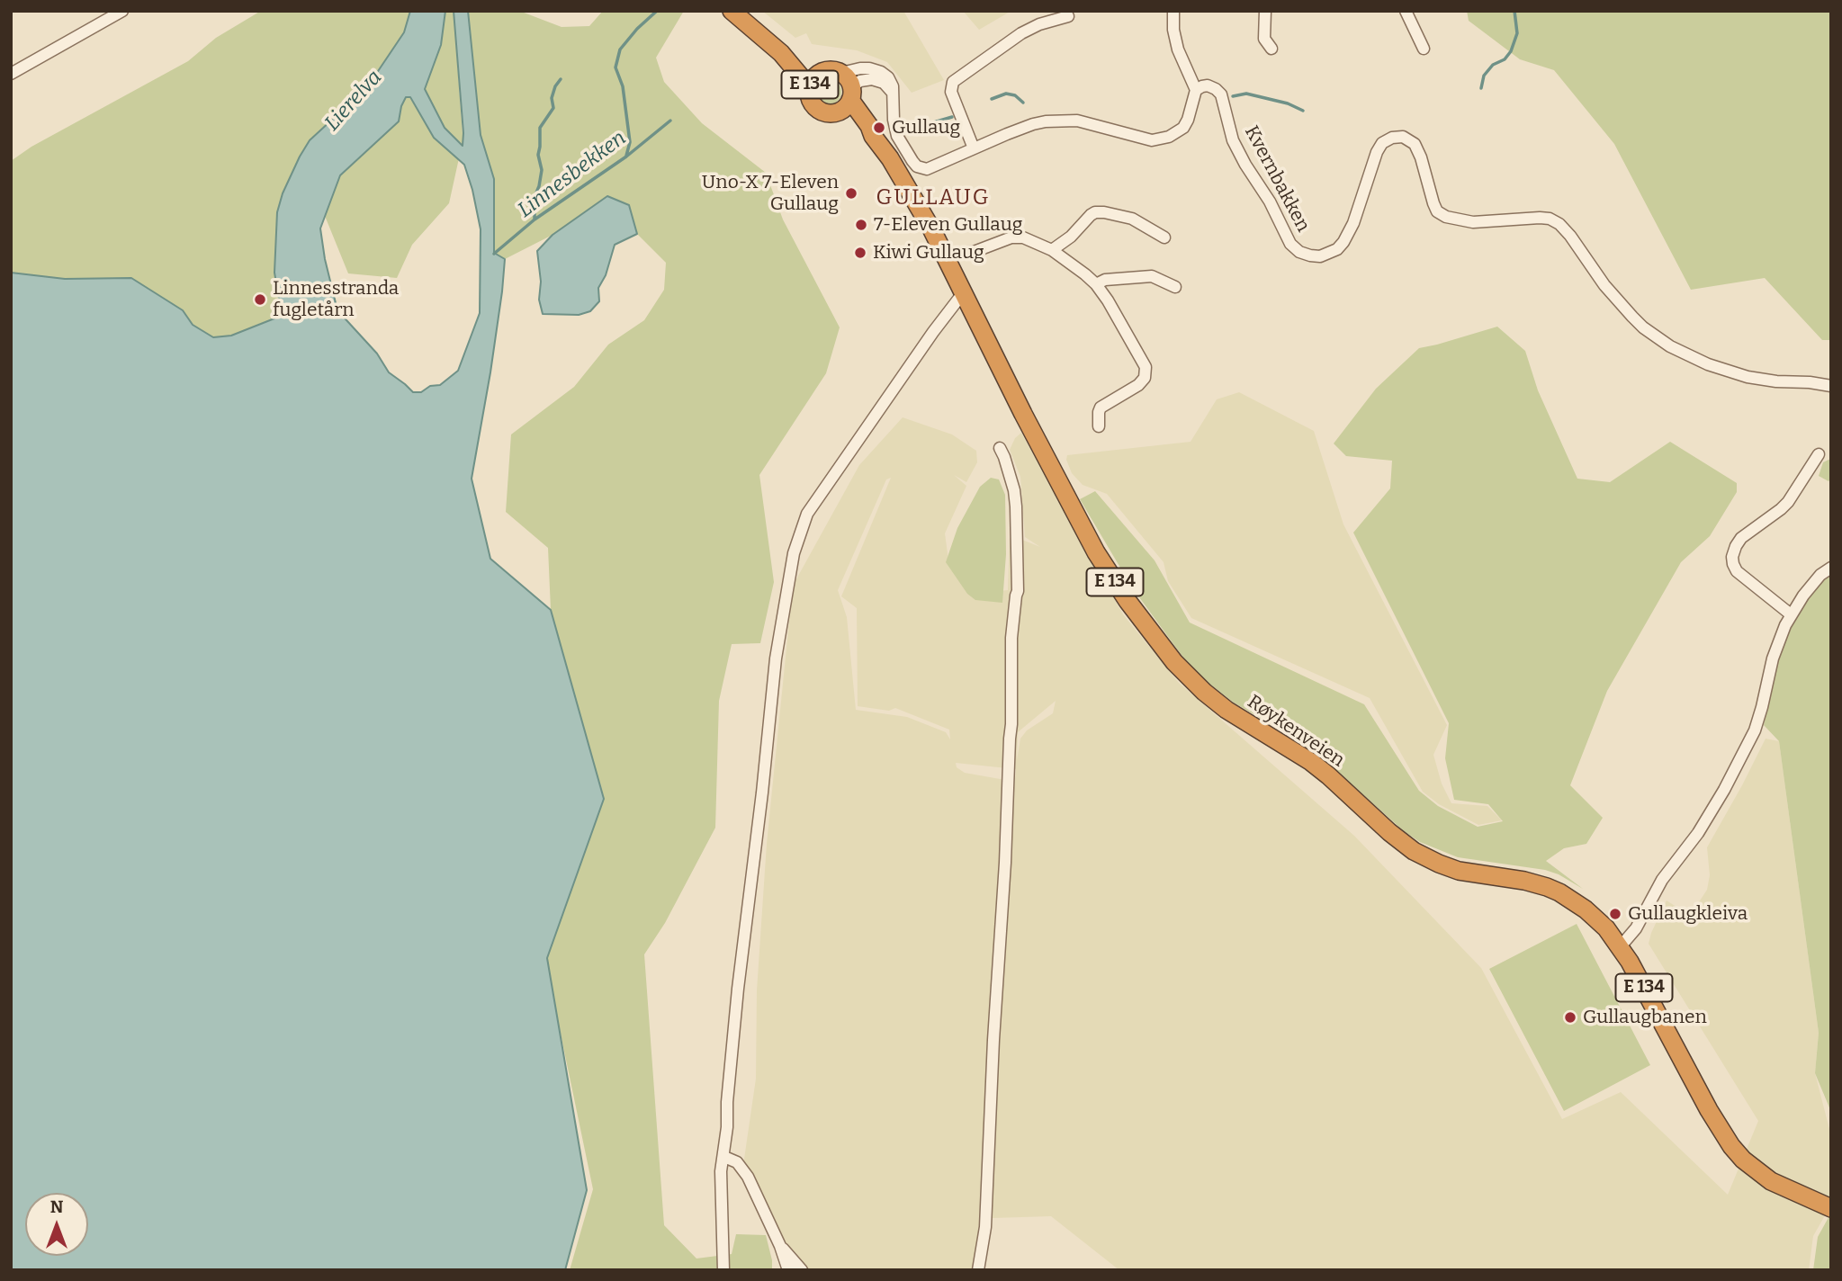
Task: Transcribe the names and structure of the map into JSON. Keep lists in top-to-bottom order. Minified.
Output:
{"streets":{"highway":["E 134","Røykenveien"],"street":["Kvernbakken"]},"crossings":[["E 134","Røykenveien"]],"districts":["GULLAUG"],"water":["Lierelva","Linnesbekken"],"places":["Gullaug","Uno-X 7-Eleven Gullaug","7-Eleven Gullaug","Kiwi Gullaug","Linnesstranda fugletårn","Gullaugkleiva","Gullaugbanen"],"north":"top"}
